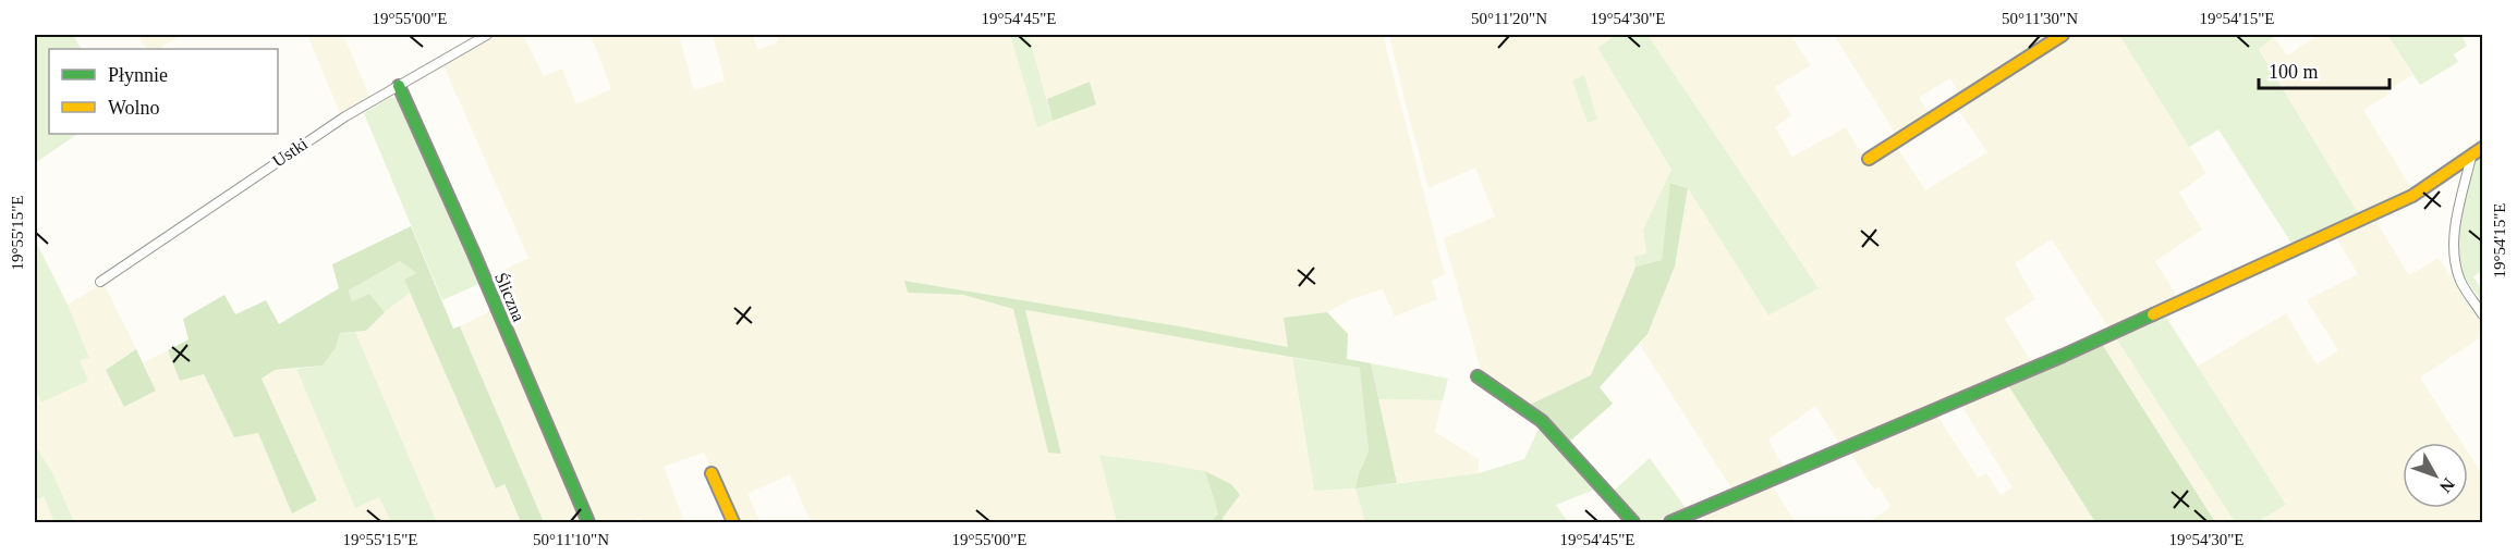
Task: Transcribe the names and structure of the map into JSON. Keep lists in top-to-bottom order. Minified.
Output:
{"streets":{"street":["Ustki","Śliczna"]},"crossings":[["Ustki","Śliczna"]],"legend":["Płynnie","Wolno"],"scale_bar":"100 m","north":"bottom right","coordinates":["19°55'00\"E","19°54'45\"E","50°11'20\"N","19°54'30\"E","50°11'30\"N","19°54'15\"E","19°55'15\"E","50°11'10\"N"]}
